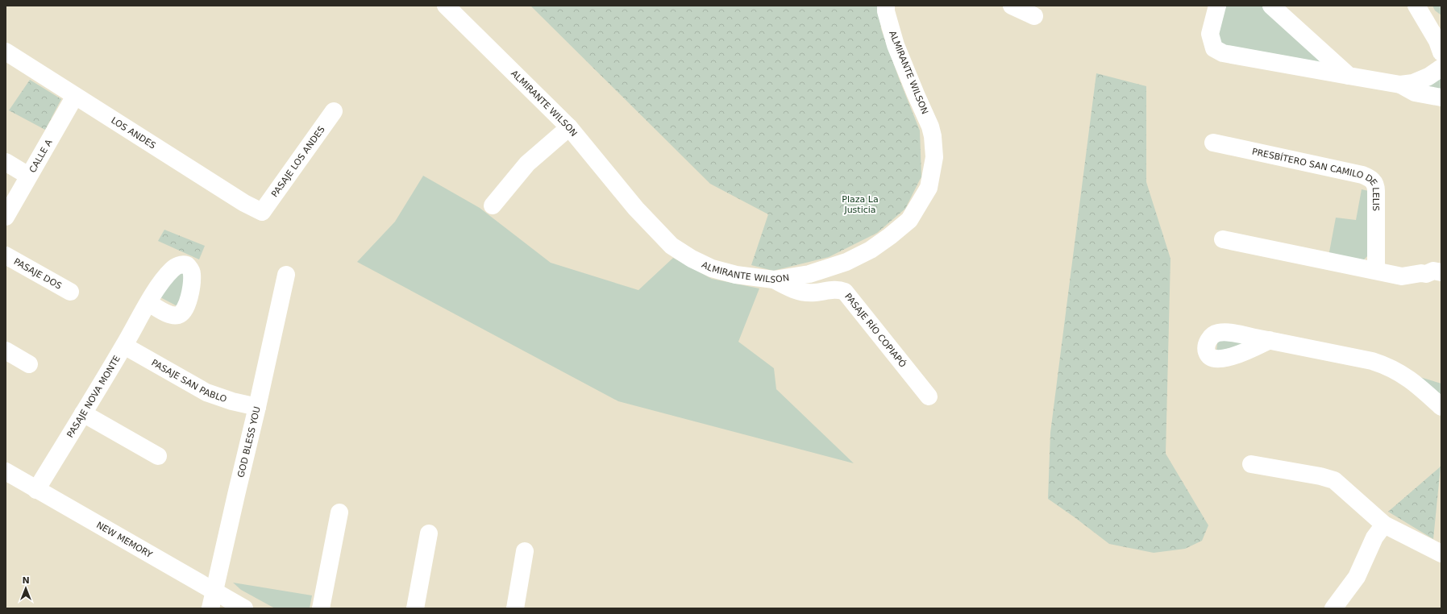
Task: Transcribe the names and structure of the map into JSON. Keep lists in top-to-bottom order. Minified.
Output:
{"streets":{"street":["ALMIRANTE WILSON","LOS ANDES","CALLE A","PASAJE LOS ANDES","PRESBÍTERO SAN CAMILO DE LELIS","PASAJE DOS","PASAJE RÍO COPIAPÓ","PASAJE SAN PABLO","PASAJE NOVA MONTE","GOD BLESS YOU","NEW MEMORY"]},"crossings":[["ALMIRANTE WILSON","PASAJE RÍO COPIAPÓ"],["LOS ANDES","CALLE A"],["LOS ANDES","PASAJE LOS ANDES"],["PASAJE SAN PABLO","PASAJE NOVA MONTE"],["PASAJE SAN PABLO","GOD BLESS YOU"],["PASAJE NOVA MONTE","NEW MEMORY"],["GOD BLESS YOU","NEW MEMORY"]],"parks":["Plaza La Justicia"],"north":"top"}
